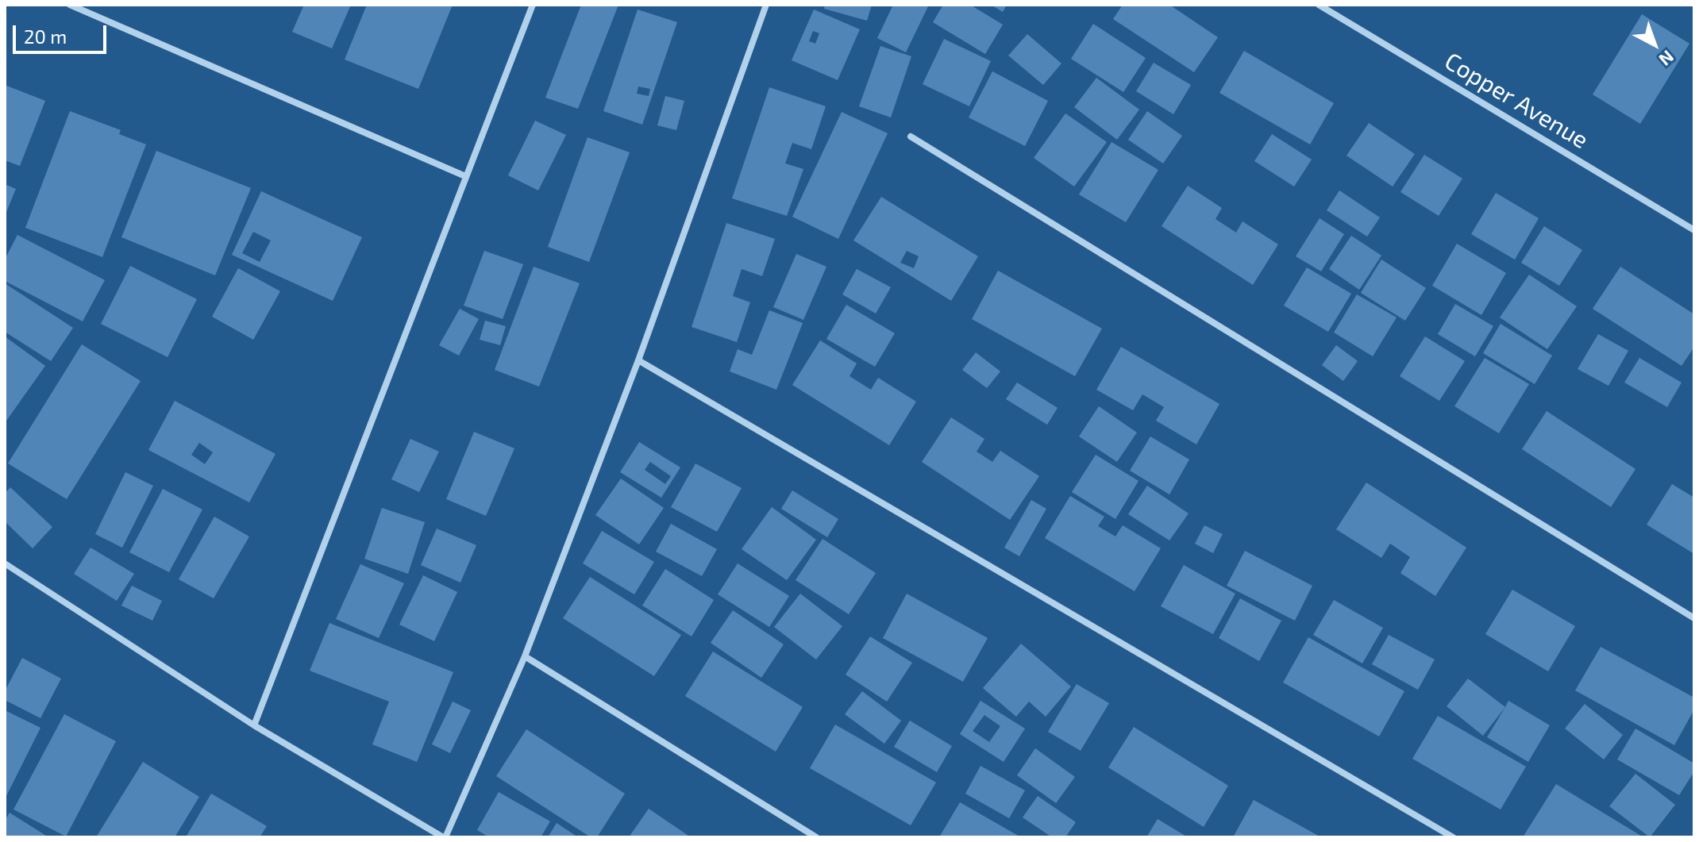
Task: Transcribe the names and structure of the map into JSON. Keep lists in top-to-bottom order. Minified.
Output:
{"streets":{"street":["Copper Avenue"]},"scale_bar":"20 m","north":"bottom right"}
